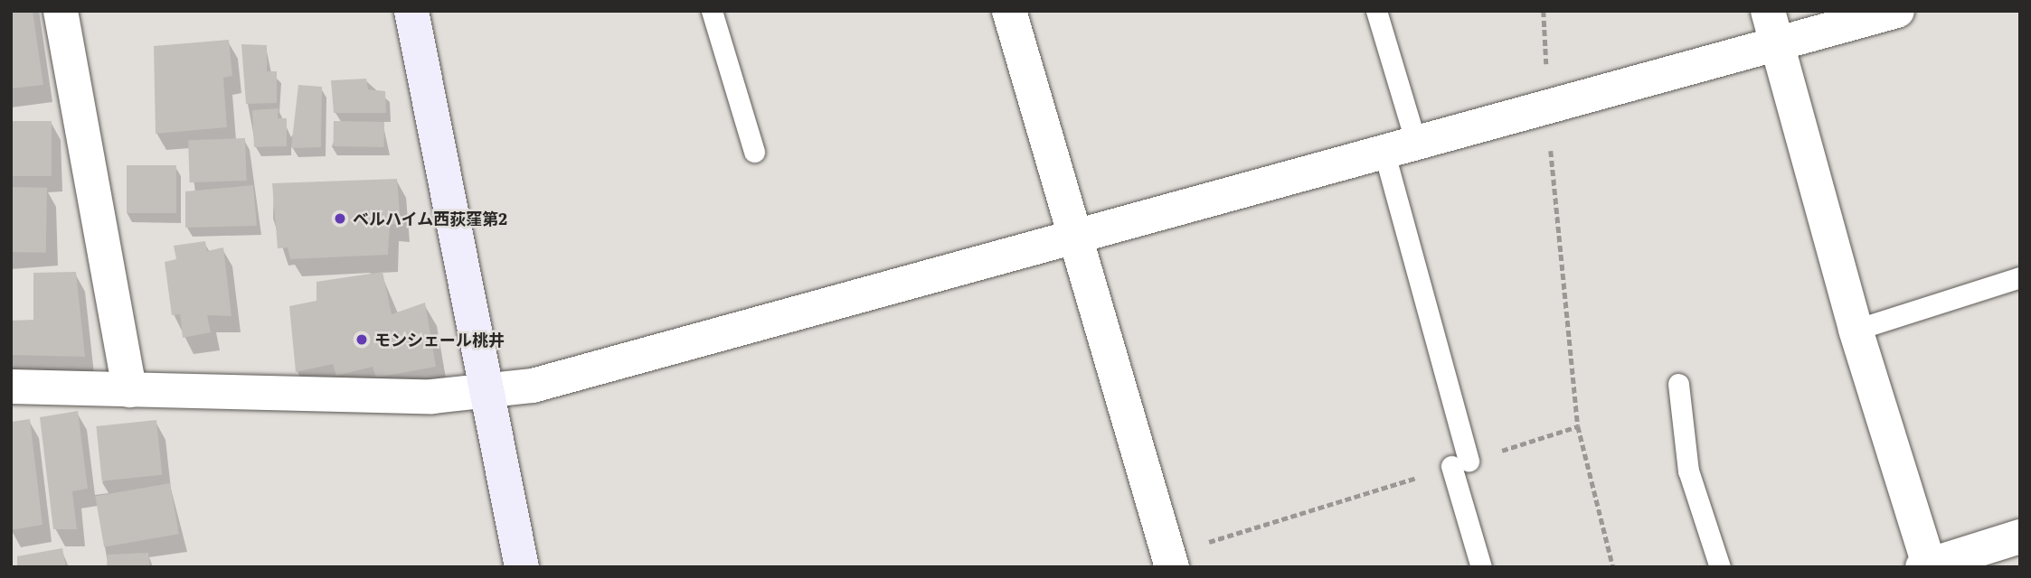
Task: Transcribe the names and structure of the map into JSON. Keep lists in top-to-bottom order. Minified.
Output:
{"places":["ベルハイム西荻窪第2","モンシェール桃井"]}
